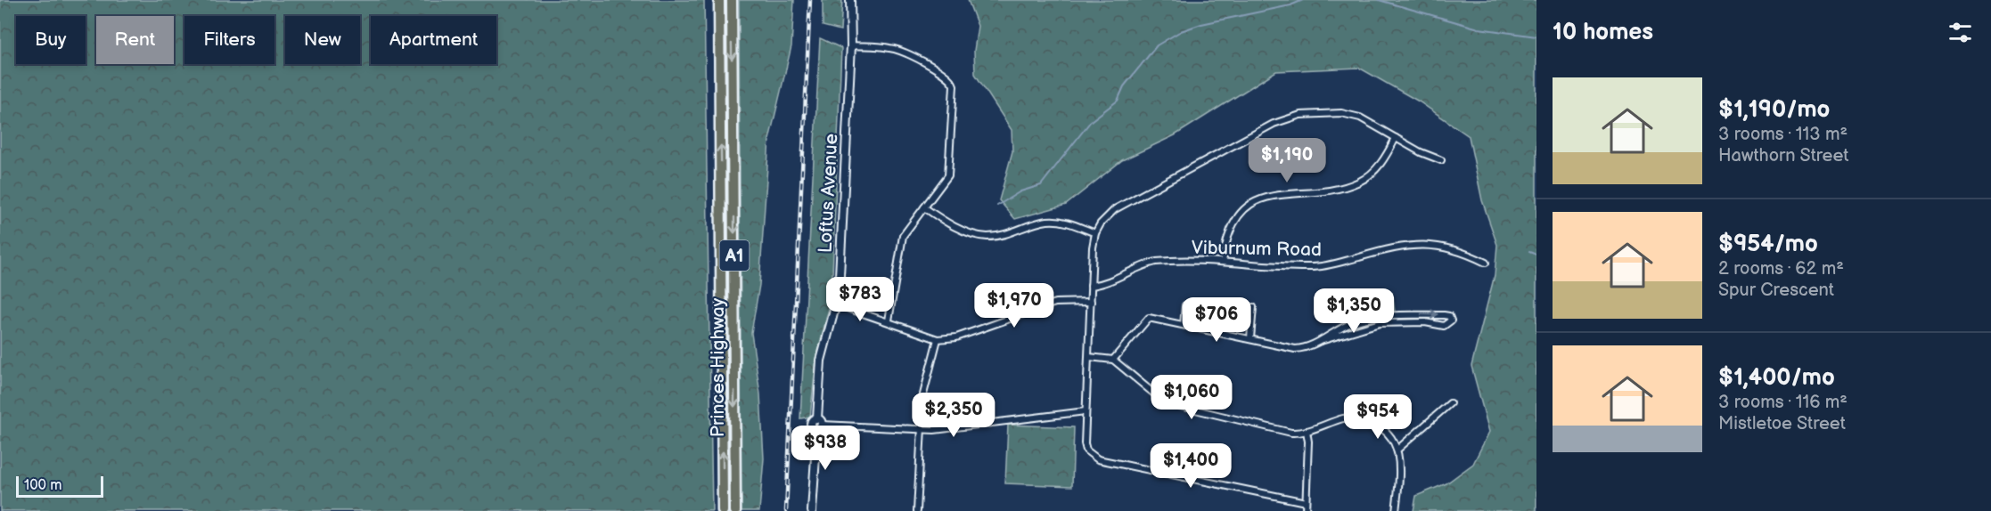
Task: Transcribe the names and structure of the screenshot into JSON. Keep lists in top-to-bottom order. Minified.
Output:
{"streets":{"highway":["A1","Princes Highway"],"street":["Loftus Avenue","Viburnum Road"]},"scale_bar":"100 m","page":{"heading":"10 homes","chip":["Buy","Rent","Filters","New","Apartment"],"list":[{"name":"$1,190/mo","note":"3 rooms · 113 m² · Hawthorn Street"},{"name":"$954/mo","note":"2 rooms · 62 m² · Spur Crescent"},{"name":"$1,400/mo","note":"3 rooms · 116 m² · Mistletoe Street"}],"price":["$1,190","$783","$1,970","$1,350","$706","$1,060","$2,350","$954","$938","$1,400"],"scale":"100 m"}}
